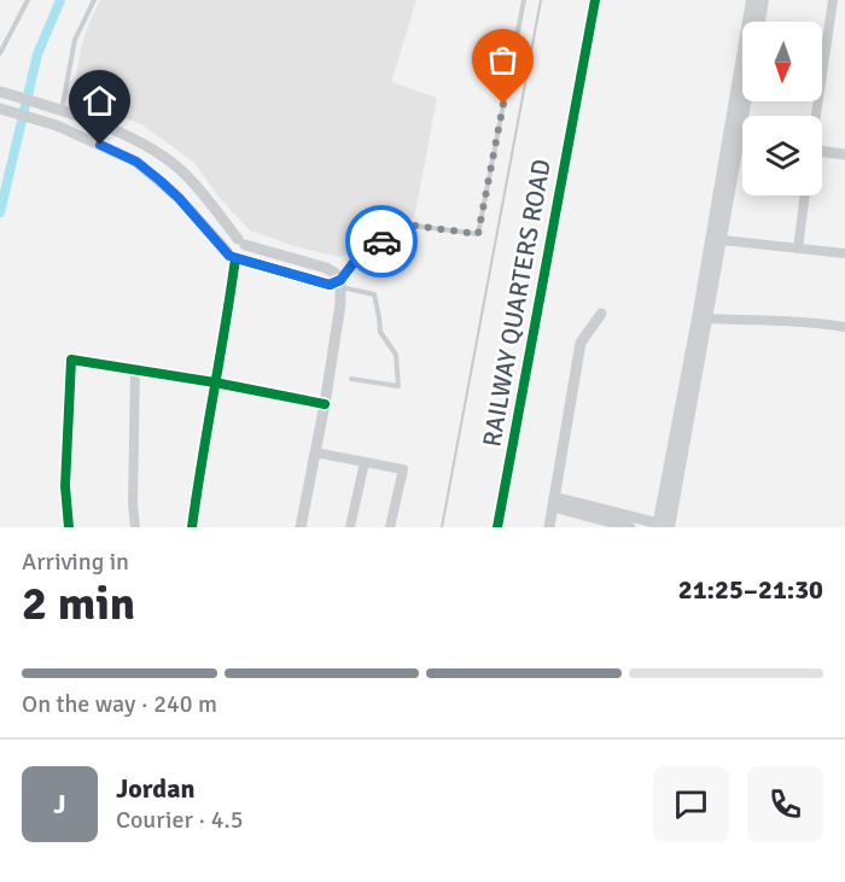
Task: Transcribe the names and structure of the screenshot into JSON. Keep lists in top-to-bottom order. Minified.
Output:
{"streets":{"street":["RAILWAY QUARTERS ROAD"]},"north":"bottom","page":{"heading":["2 min","Arriving in","21:25–21:30"],"panel":["Jordan","Courier · 4.5"],"bar":"On the way · 240 m","round":"J"}}
